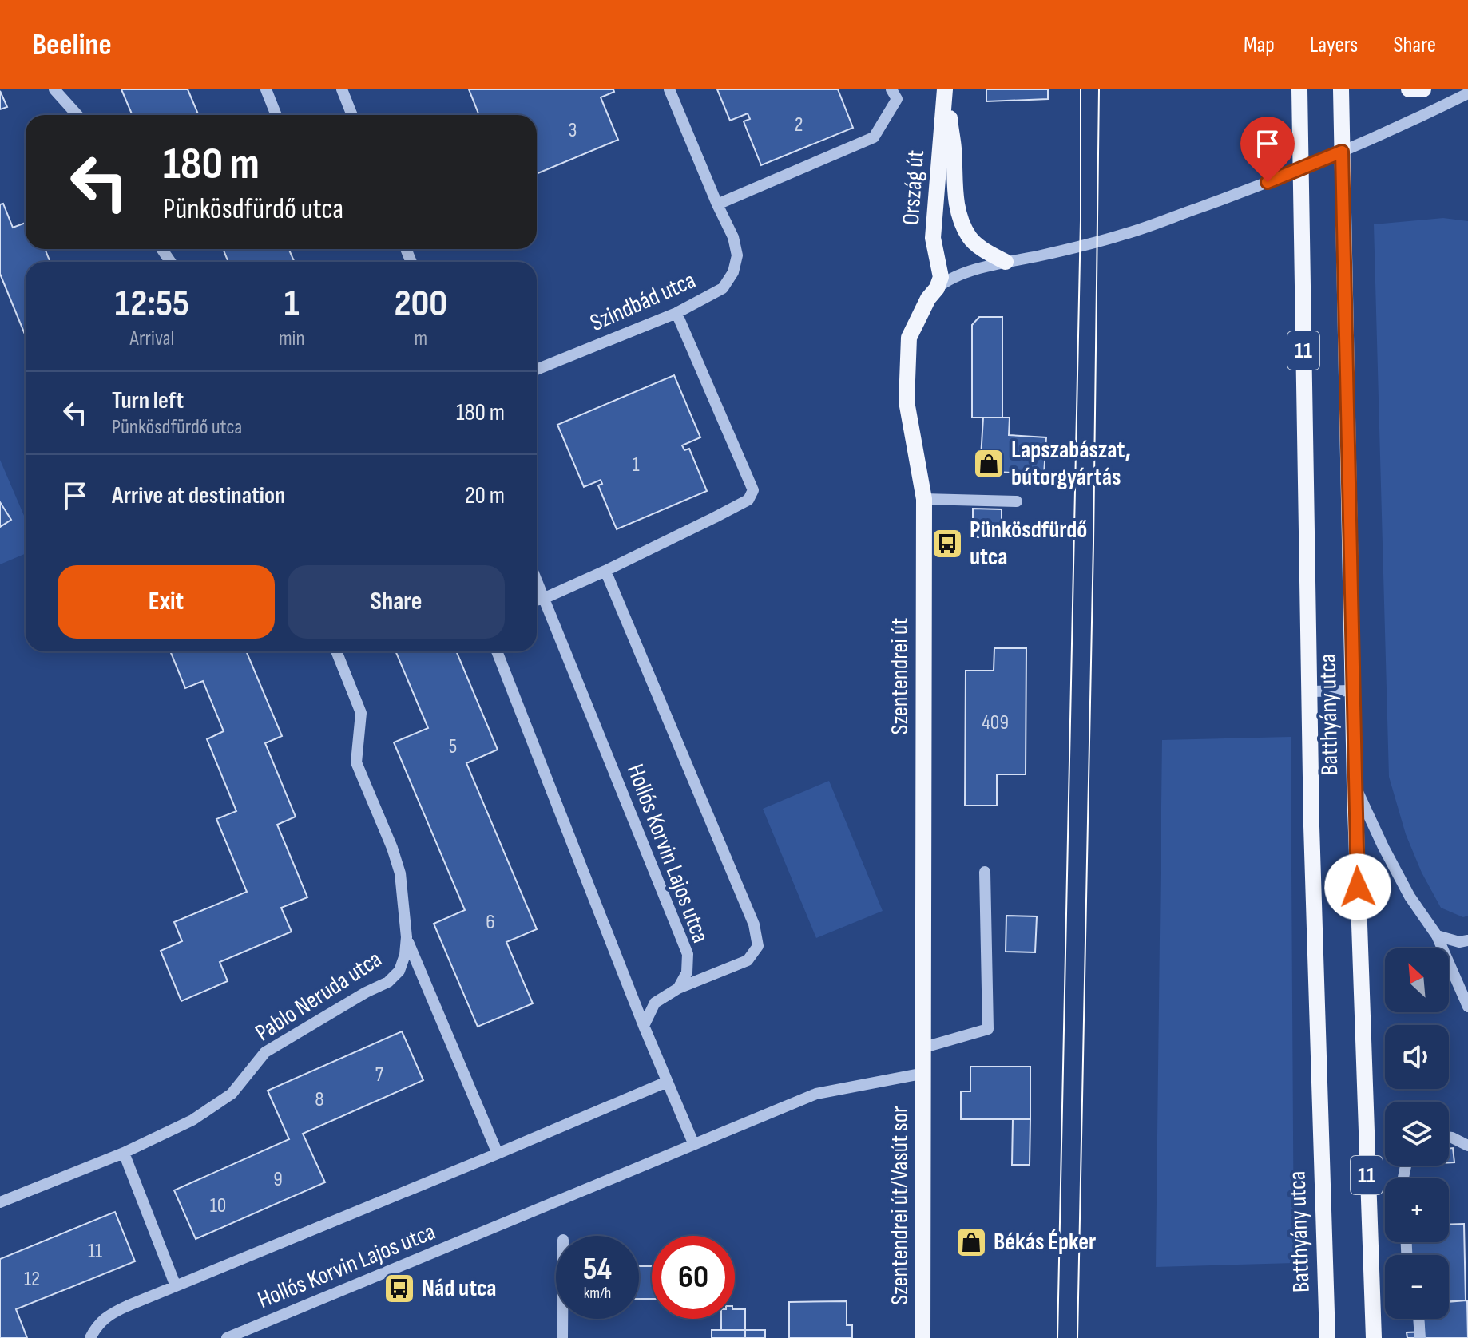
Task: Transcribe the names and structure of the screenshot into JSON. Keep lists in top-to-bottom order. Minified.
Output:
{"streets":{"main road":["Ország út","11","Szentendrei út","Batthyány utca","Szentendrei út/Vasút sor"],"street":["Szindbád utca","Hollós Korvin Lajos utca","Pablo Neruda utca"]},"crossings":[["Ország út","Szentendrei út"],["Szentendrei út","Hollós Korvin Lajos utca"],["Szentendrei út","Szentendrei út/Vasút sor"],["Hollós Korvin Lajos utca","Szentendrei út/Vasút sor"]],"places":{"shop":["Lapszabászat, bútorgyártás","Békás Épker"],"bus stop":["Pünkösdfürdő utca","Nád utca"]},"house_numbers":["2","3","1","409","5","6","7","8","9","10","11","12"],"north":"top left","page":{"header":"Beeline","nav":["Map","Layers","Share"],"turn":["180 m","Pünkösdfürdő utca"],"eta":["12:55","Arrival","1","min","200","m"],"list":[{"name":"Turn left","note":"Pünkösdfürdő utca","value":"180 m"},{"name":"Arrive at destination","value":"20 m"}],"buttons":["Exit","Share"],"map_buttons":["+","−"],"speed":"54 km/h","limit":"60"}}
